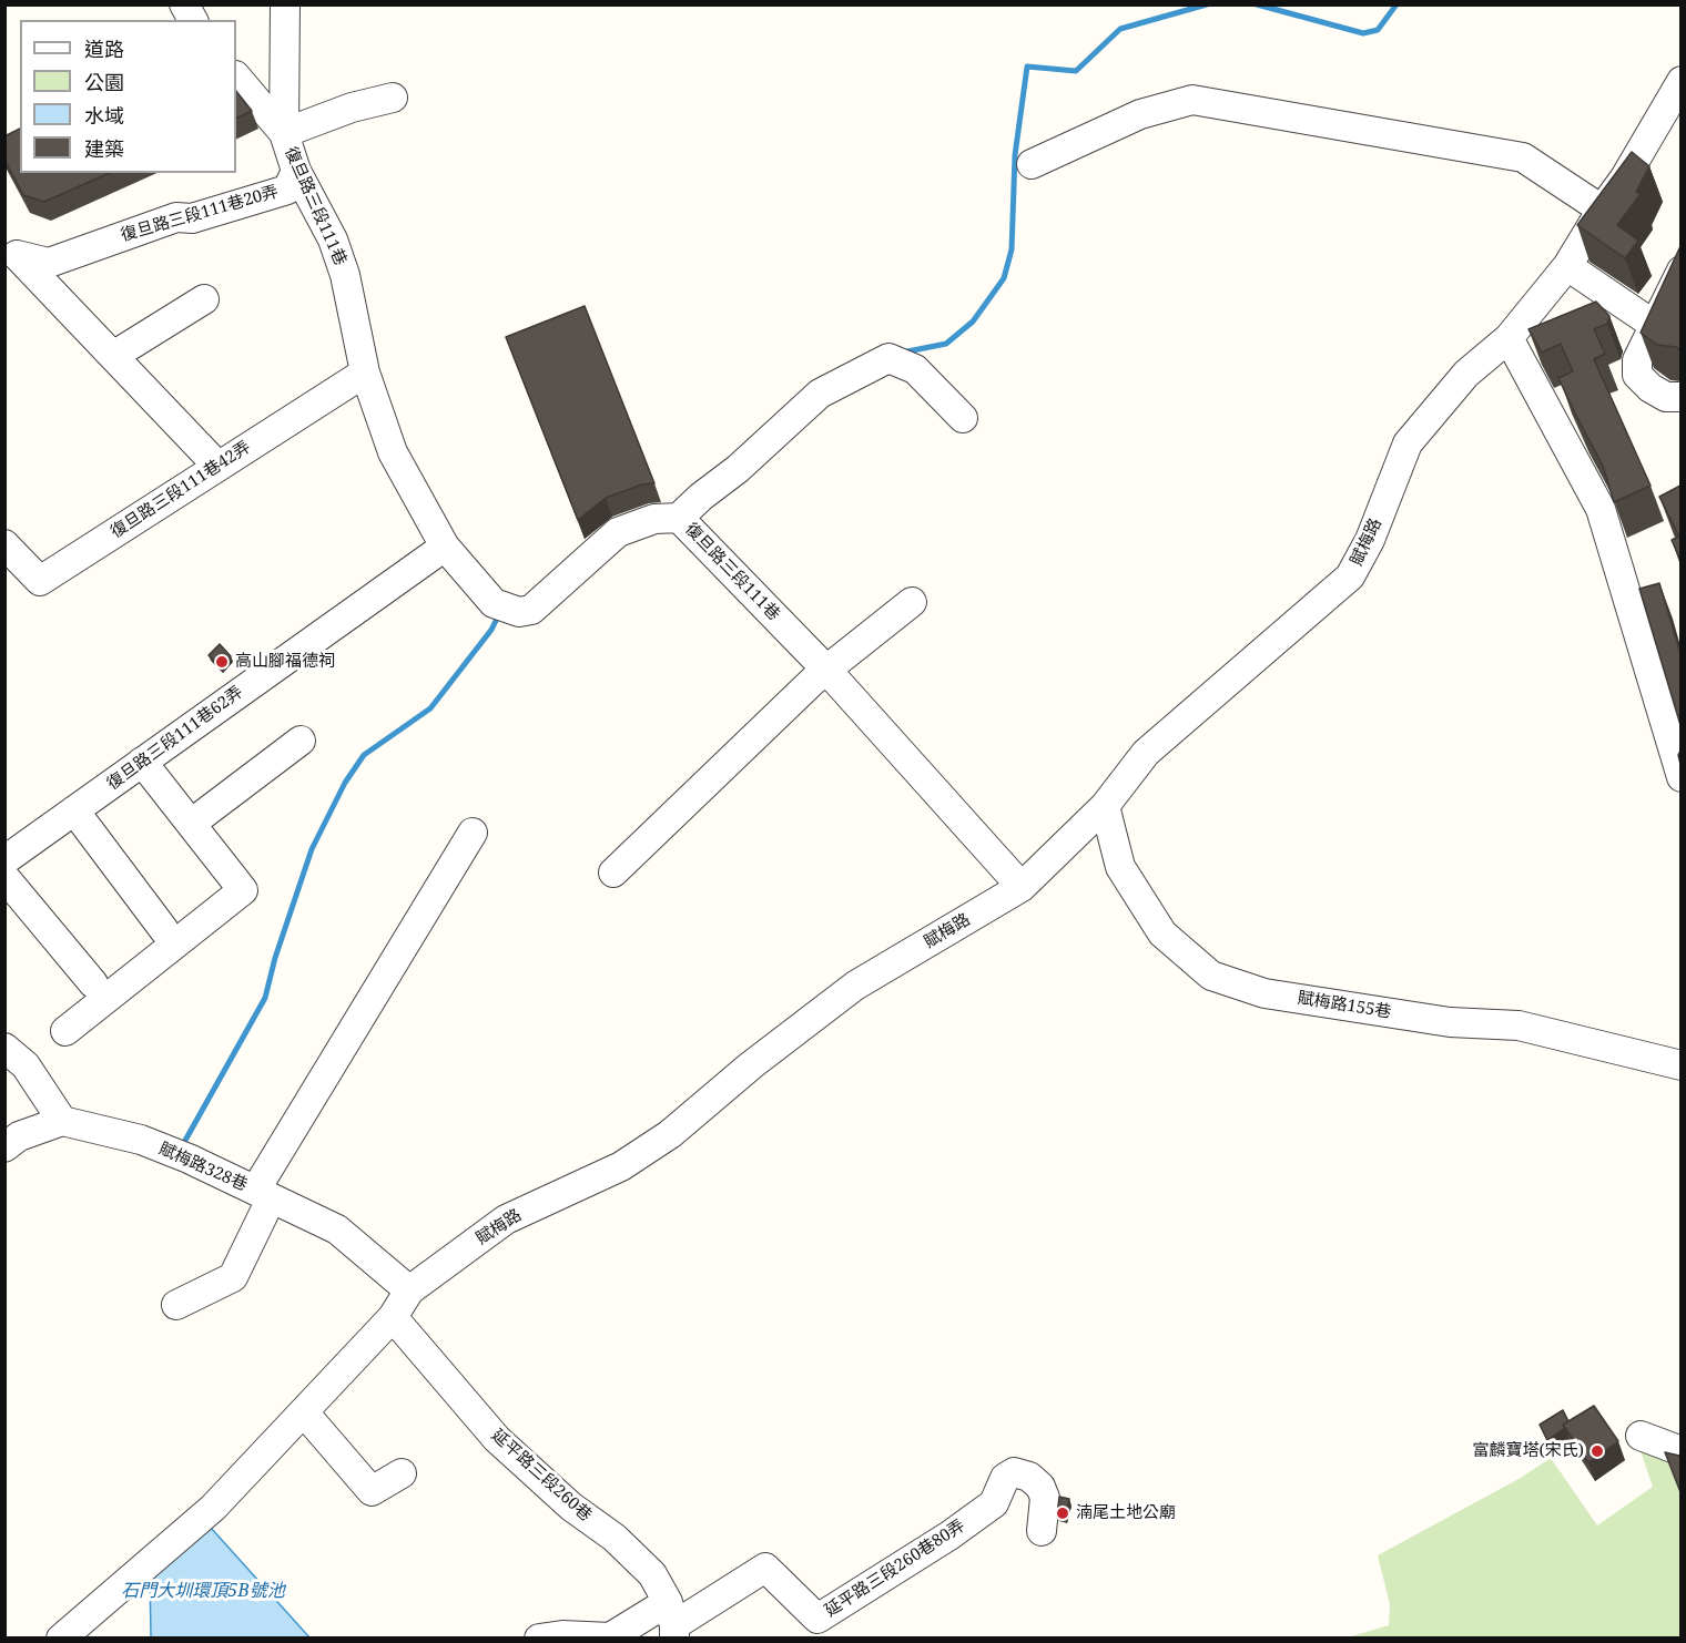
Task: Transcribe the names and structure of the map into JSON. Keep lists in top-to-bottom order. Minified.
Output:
{"streets":{"street":["復旦路三段111巷","復旦路三段111巷20弄","復旦路三段111巷42弄","賦梅路","復旦路三段111巷62弄","賦梅路155巷","賦梅路328巷","延平路三段260巷","延平路三段260巷80弄"]},"crossings":[["復旦路三段111巷","復旦路三段111巷20弄"],["復旦路三段111巷","復旦路三段111巷42弄"],["復旦路三段111巷","賦梅路"],["復旦路三段111巷","復旦路三段111巷62弄"],["賦梅路","賦梅路155巷"],["賦梅路","賦梅路328巷"],["賦梅路","延平路三段260巷"],["延平路三段260巷","延平路三段260巷80弄"]],"water":["石門大圳環頂5B號池"],"places":["高山腳福德祠","富麟寶塔(宋氏)","湳尾土地公廟"],"legend":["道路","公園","水域","建築"]}
